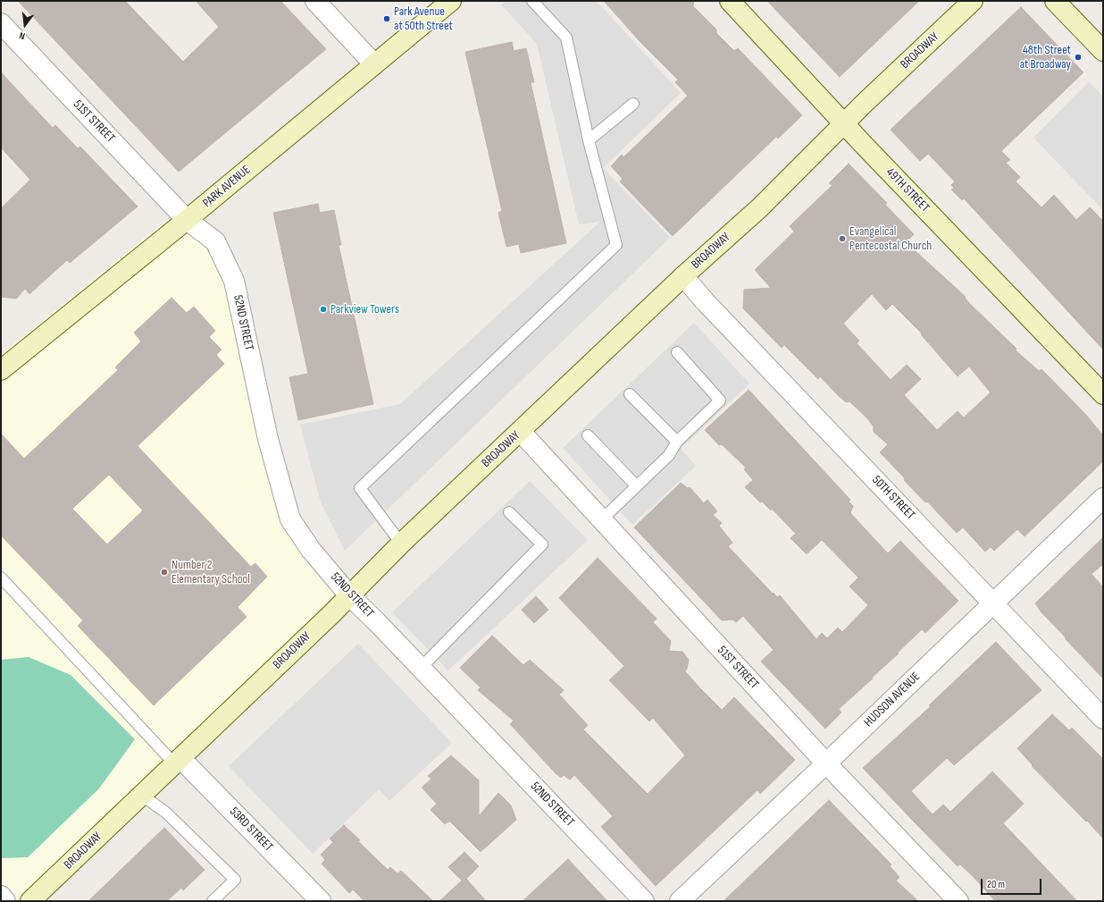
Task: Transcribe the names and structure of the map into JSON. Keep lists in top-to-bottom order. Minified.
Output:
{"streets":{"street":["BROADWAY","51ST STREET","PARK AVENUE","49TH STREET","52ND STREET","50TH STREET","HUDSON AVENUE","53RD STREET"]},"crossings":[["BROADWAY","51ST STREET"],["BROADWAY","49TH STREET"],["BROADWAY","52ND STREET"],["BROADWAY","50TH STREET"],["BROADWAY","53RD STREET"],["51ST STREET","PARK AVENUE"],["51ST STREET","52ND STREET"],["51ST STREET","HUDSON AVENUE"],["PARK AVENUE","52ND STREET"],["50TH STREET","HUDSON AVENUE"]],"places":["Park Avenue at 50th Street","48th Street at Broadway","Evangelical Pentecostal Church","Parkview Towers","Number 2 Elementary School"],"scale_bar":"20 m","north":"bottom"}
